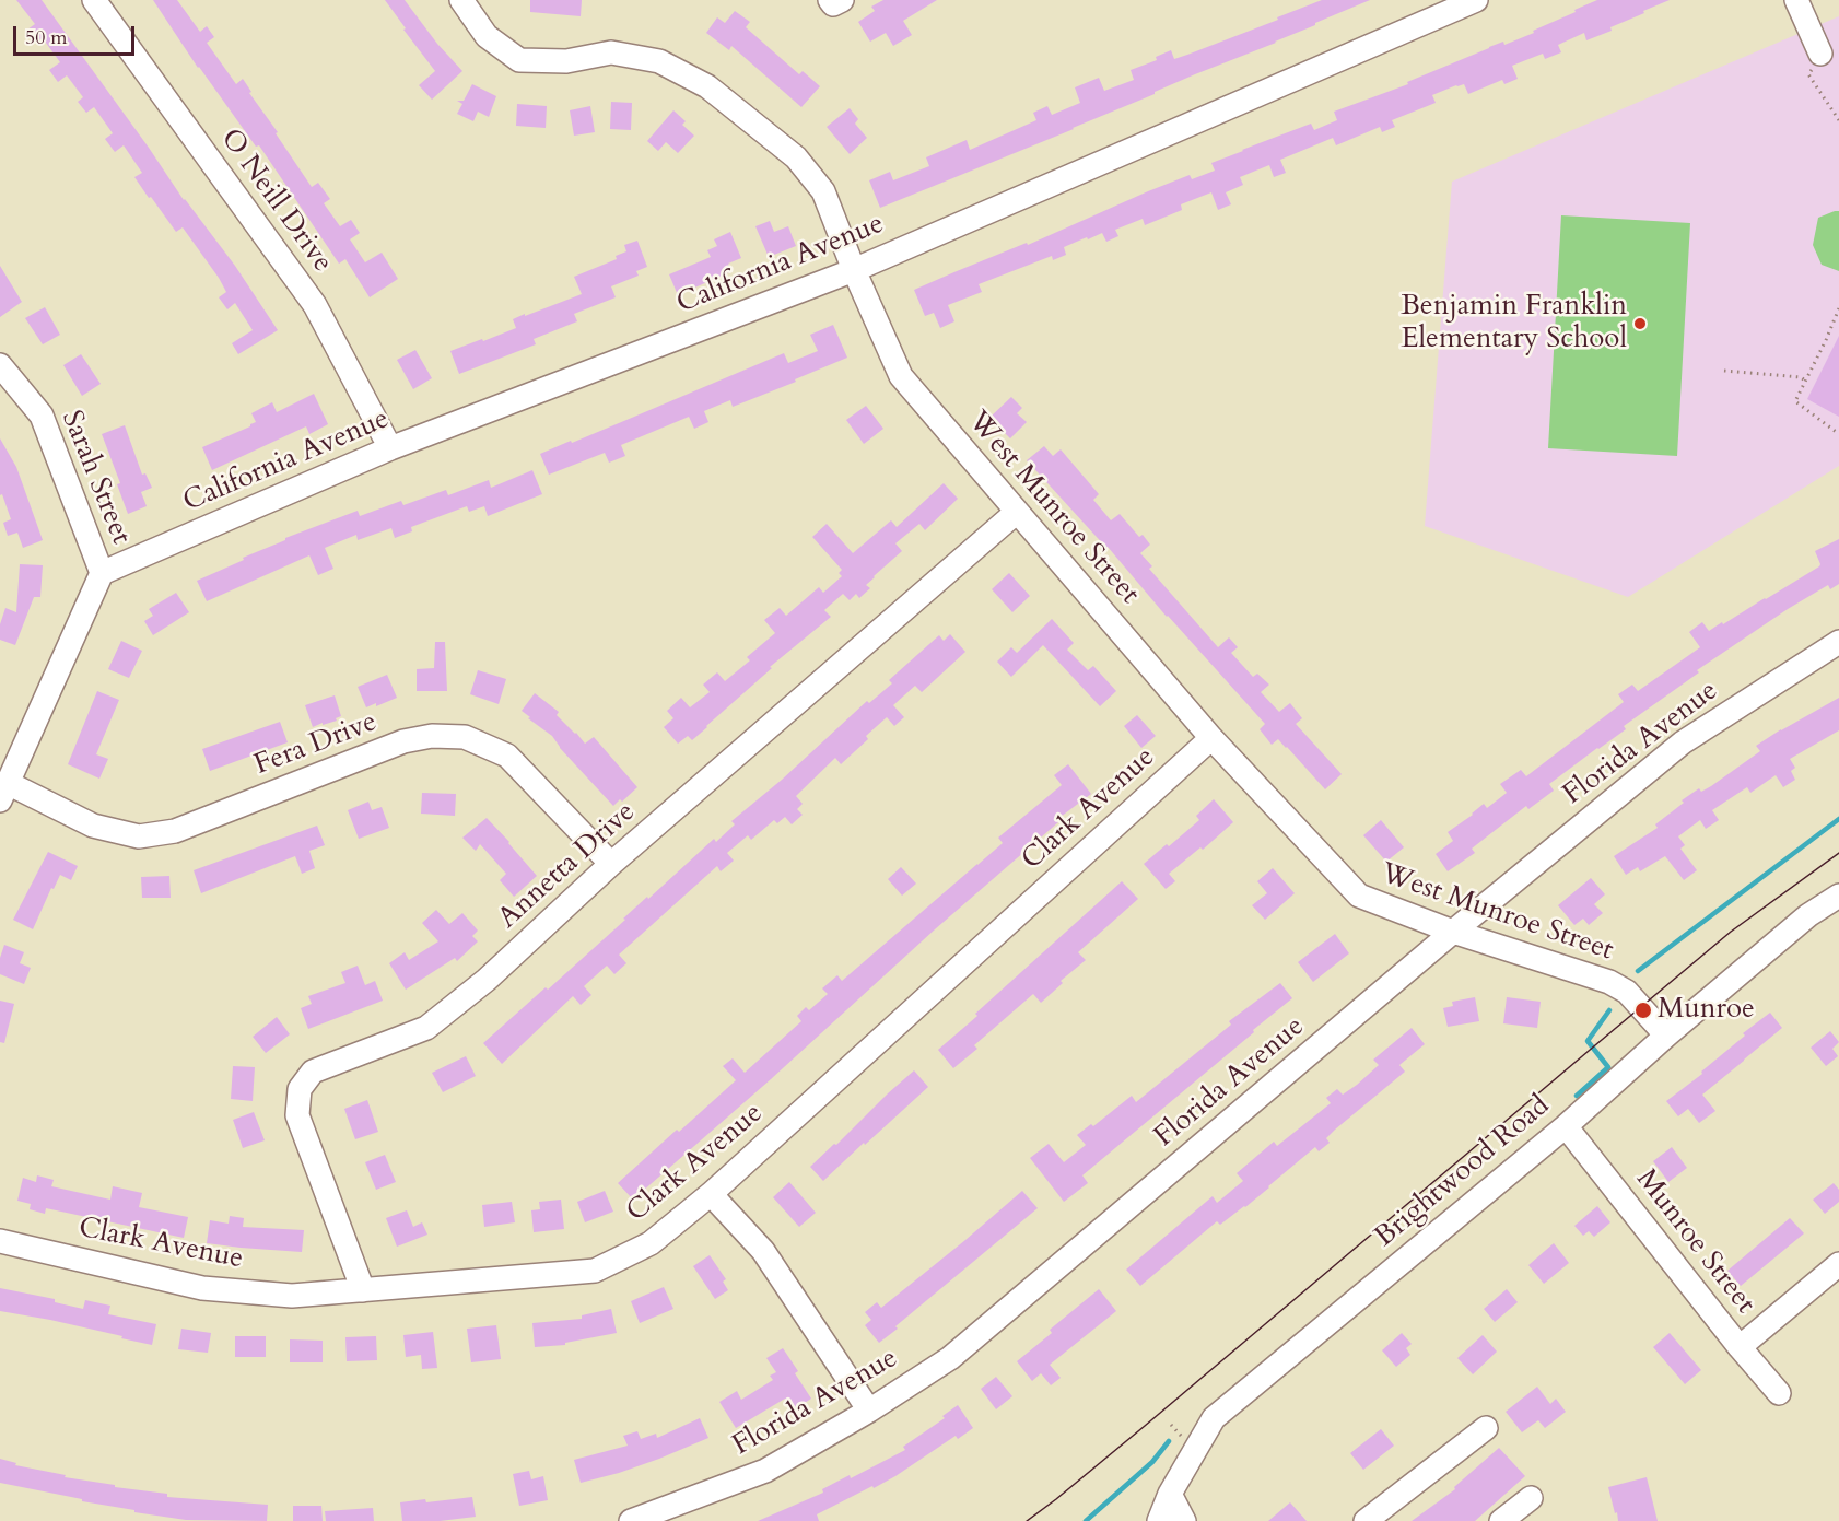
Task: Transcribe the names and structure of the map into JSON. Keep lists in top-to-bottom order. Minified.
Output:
{"streets":{"street":["O Neill Drive","California Avenue","Sarah Street","West Munroe Street","Florida Avenue","Fera Drive","Clark Avenue","Annetta Drive","Brightwood Road","Munroe Street"]},"crossings":[["O Neill Drive","California Avenue"],["California Avenue","Sarah Street"],["California Avenue","West Munroe Street"],["Sarah Street","Fera Drive"],["West Munroe Street","Florida Avenue"],["West Munroe Street","Clark Avenue"],["West Munroe Street","Annetta Drive"],["West Munroe Street","Brightwood Road"],["Fera Drive","Annetta Drive"],["Clark Avenue","Annetta Drive"],["Brightwood Road","Munroe Street"]],"places":["Benjamin Franklin Elementary School","Munroe"],"scale_bar":"50 m"}
